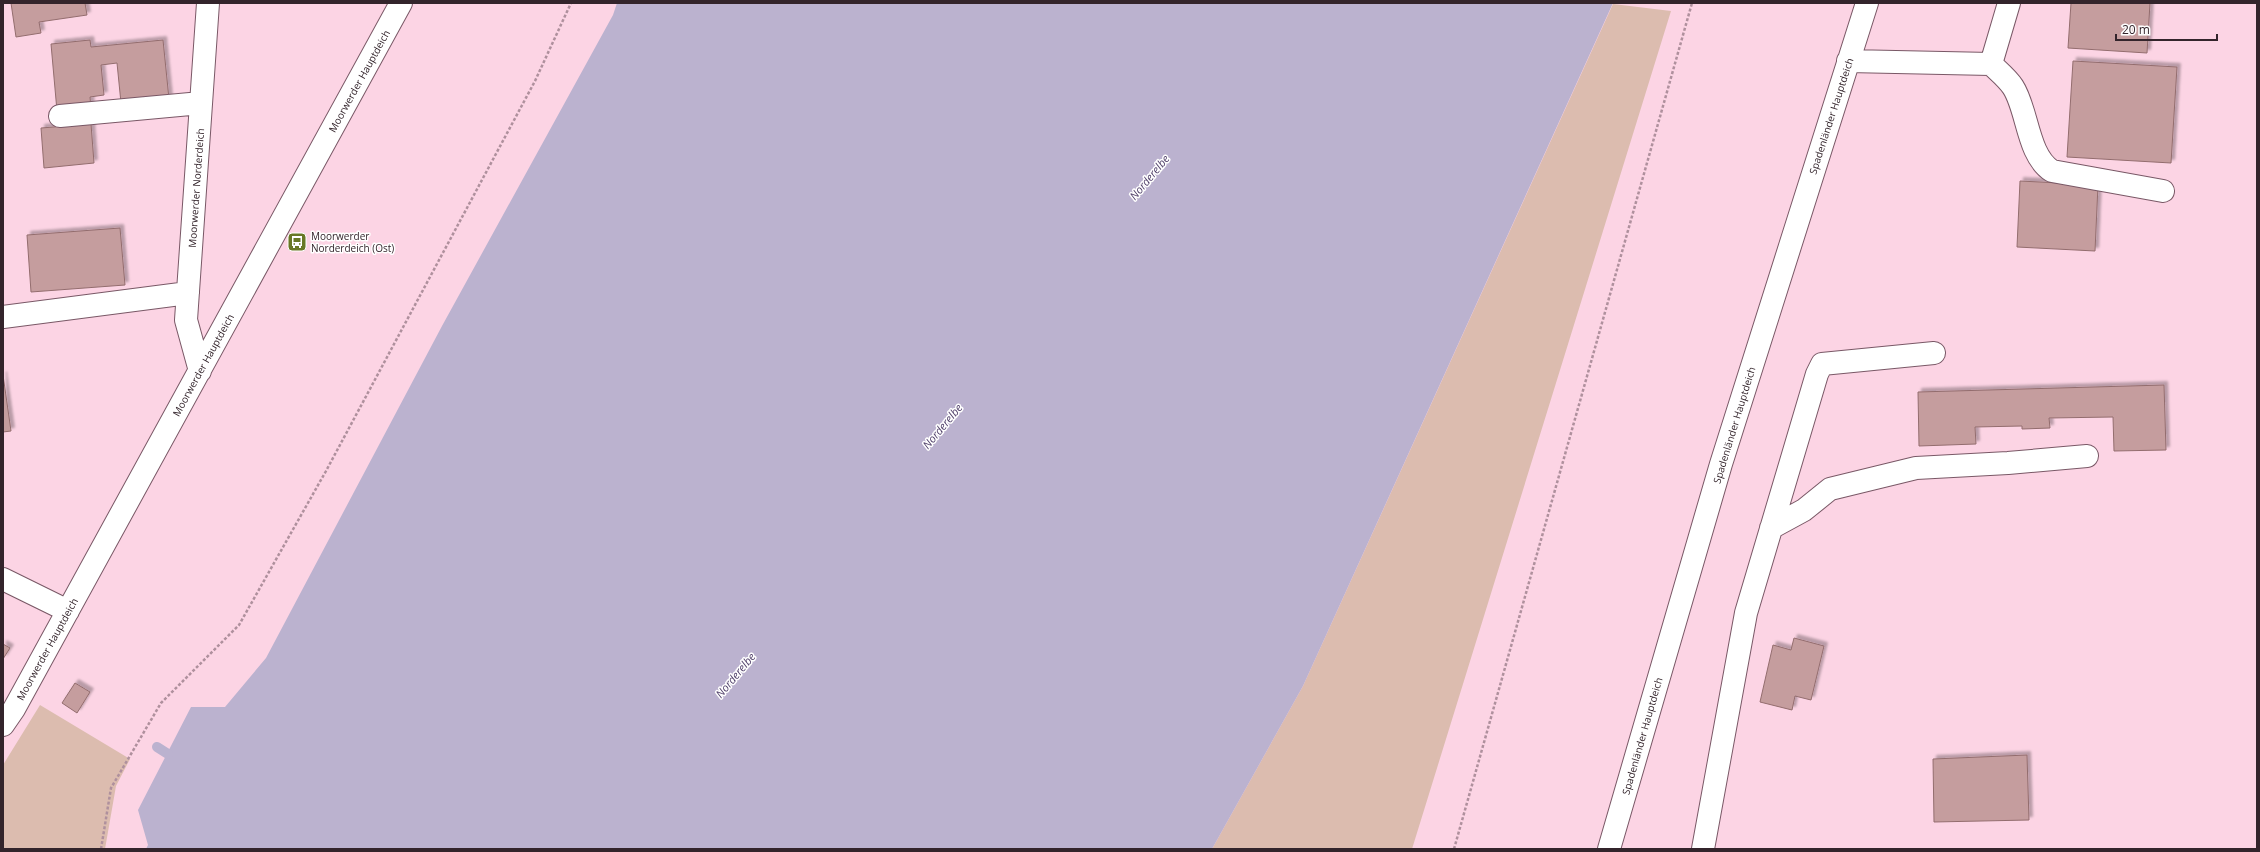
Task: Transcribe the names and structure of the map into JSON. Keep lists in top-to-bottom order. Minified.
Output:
{"streets":{"street":["Moorwerder Hauptdeich","Spadenländer Hauptdeich","Moorwerder Norderdeich"]},"crossings":[["Moorwerder Hauptdeich","Moorwerder Norderdeich"]],"water":["Norderelbe"],"places":{"bus stop":["Moorwerder Norderdeich (Ost)"]},"scale_bar":"20 m"}
